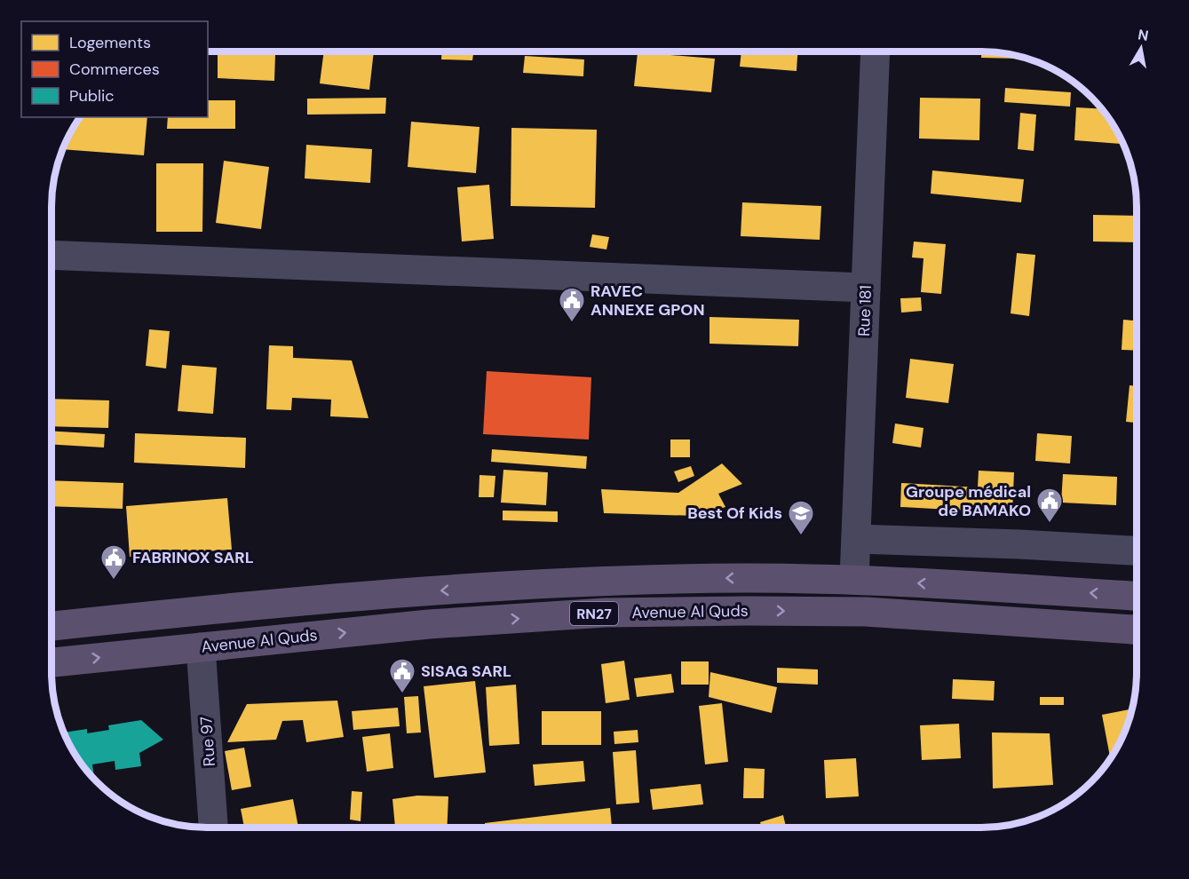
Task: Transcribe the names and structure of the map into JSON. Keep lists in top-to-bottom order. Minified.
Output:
{"streets":{"main road":["Avenue Al Quds","RN27"],"street":["Rue 181","Rue 97"]},"crossings":[["Rue 181","Avenue Al Quds"],["Avenue Al Quds","Rue 97"]],"places":{"public building":["RAVEC ANNEXE GPON","Groupe médical de BAMAKO","FABRINOX SARL","SISAG SARL"],"school or university":["Best Of Kids"]},"legend":["Logements","Commerces","Public"],"north":"top"}
